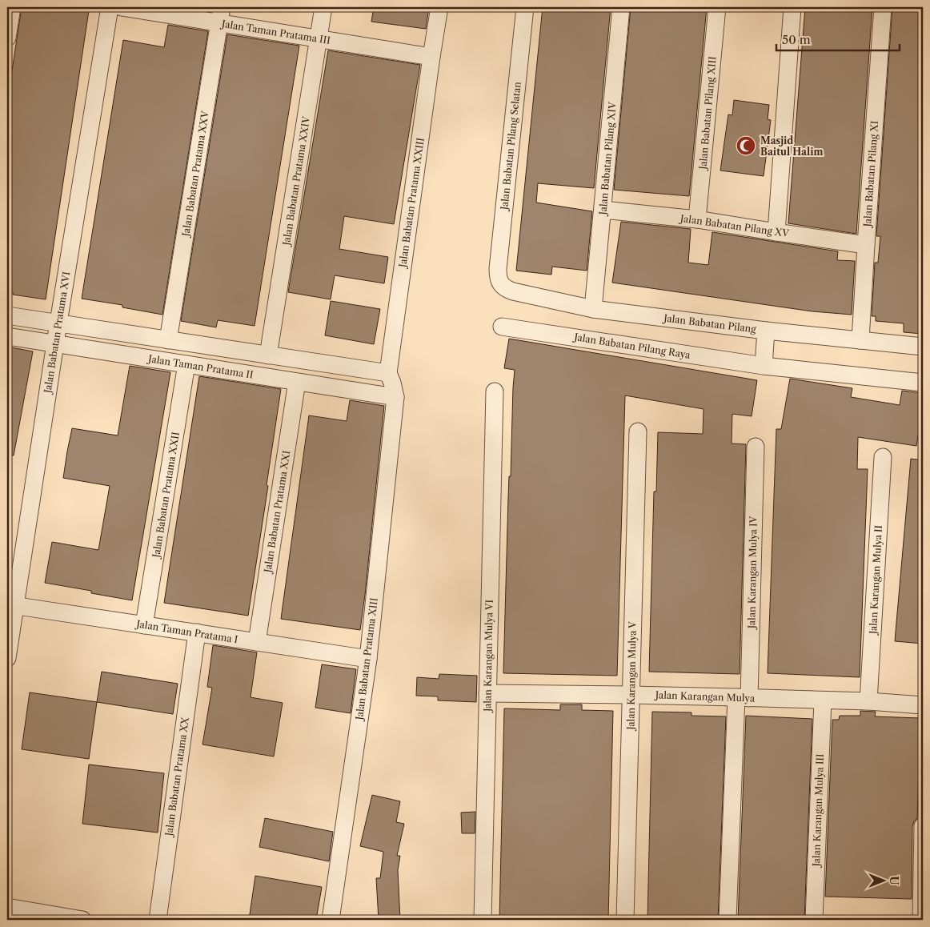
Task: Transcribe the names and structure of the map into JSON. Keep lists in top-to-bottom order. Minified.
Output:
{"streets":{"street":["Jalan Taman Pratama III","Jalan Babatan Pilang XIII","Jalan Babatan Pilang Selatan","Jalan Babatan Pilang XIV","Jalan Babatan Pratama XXV","Jalan Babatan Pilang XI","Jalan Babatan Pratama XXIV","Jalan Babatan Pratama XXIII","Jalan Babatan Pilang XV","Jalan Babatan Pilang","Jalan Babatan Pratama XVI","Jalan Babatan Pilang Raya","Jalan Taman Pratama II","Jalan Babatan Pratama XXII","Jalan Babatan Pratama XXI","Jalan Karangan Mulya IV","Jalan Karangan Mulya II","Jalan Taman Pratama I","Jalan Karangan Mulya VI","Jalan Babatan Pratama XIII","Jalan Karangan Mulya V","Jalan Karangan Mulya","Jalan Babatan Pratama XX","Jalan Karangan Mulya III"]},"crossings":[["Jalan Taman Pratama III","Jalan Babatan Pratama XXV"],["Jalan Taman Pratama III","Jalan Babatan Pratama XXIV"],["Jalan Taman Pratama III","Jalan Babatan Pratama XXIII"],["Jalan Babatan Pilang XIII","Jalan Babatan Pilang XV"],["Jalan Babatan Pilang Selatan","Jalan Babatan Pilang"],["Jalan Babatan Pilang XIV","Jalan Babatan Pilang XV"],["Jalan Babatan Pilang XIV","Jalan Babatan Pilang"],["Jalan Babatan Pilang XI","Jalan Babatan Pilang XV"],["Jalan Babatan Pilang XI","Jalan Babatan Pilang"],["Jalan Babatan Pratama XXIII","Jalan Taman Pratama II"],["Jalan Babatan Pratama XXIII","Jalan Babatan Pratama XIII"],["Jalan Babatan Pratama XVI","Jalan Taman Pratama II"],["Jalan Babatan Pratama XVI","Jalan Taman Pratama I"],["Jalan Taman Pratama II","Jalan Babatan Pratama XXII"],["Jalan Taman Pratama II","Jalan Babatan Pratama XXI"],["Jalan Taman Pratama II","Jalan Babatan Pratama XIII"],["Jalan Babatan Pratama XXII","Jalan Taman Pratama I"],["Jalan Babatan Pratama XXI","Jalan Taman Pratama I"],["Jalan Karangan Mulya IV","Jalan Karangan Mulya"],["Jalan Karangan Mulya II","Jalan Karangan Mulya"],["Jalan Taman Pratama I","Jalan Babatan Pratama XIII"],["Jalan Taman Pratama I","Jalan Babatan Pratama XX"],["Jalan Karangan Mulya VI","Jalan Karangan Mulya"],["Jalan Karangan Mulya V","Jalan Karangan Mulya"],["Jalan Karangan Mulya","Jalan Karangan Mulya III"]],"places":{"mosque":["Masjid Baitul Halim"]},"scale_bar":"50 m","north":"right"}
